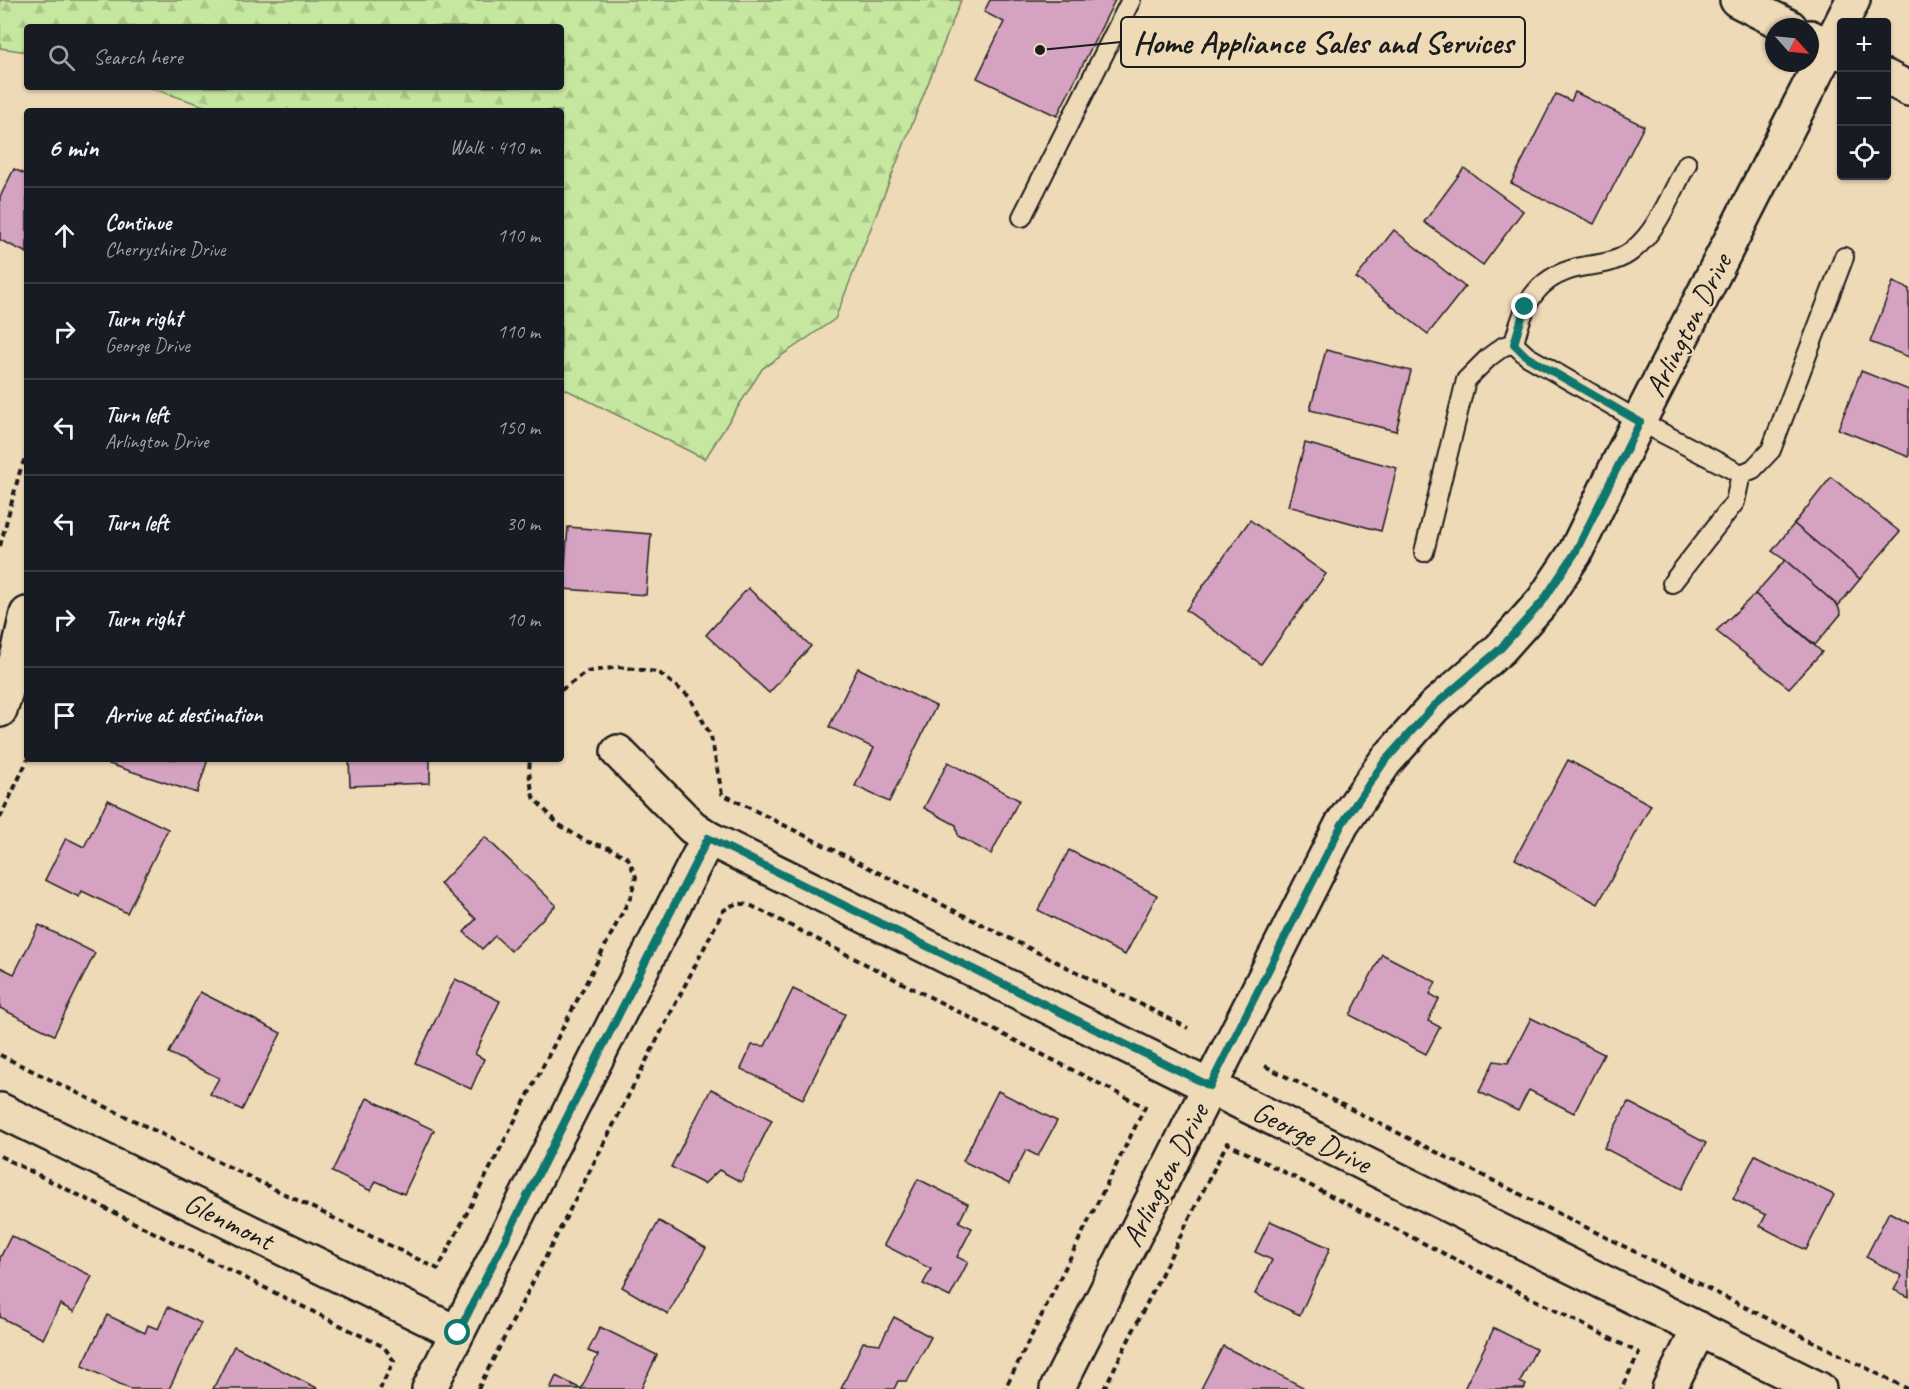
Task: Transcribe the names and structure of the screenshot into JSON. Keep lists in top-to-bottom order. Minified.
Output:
{"streets":{"street":["Arlington Drive","George Drive","Glenmont"]},"crossings":[["Arlington Drive","George Drive"]],"places":["Home Appliance Sales and Services"],"north":"bottom right","page":{"map_buttons":["+","−"],"search":"Search here","heading":["6 min","Walk · 410 m"],"list":[["Continue","Cherryshire Drive","110 m"],["Turn right","George Drive","110 m"],["Turn left","Arlington Drive","150 m"],["Turn left","30 m"],["Turn right","10 m"],"Arrive at destination"]}}
